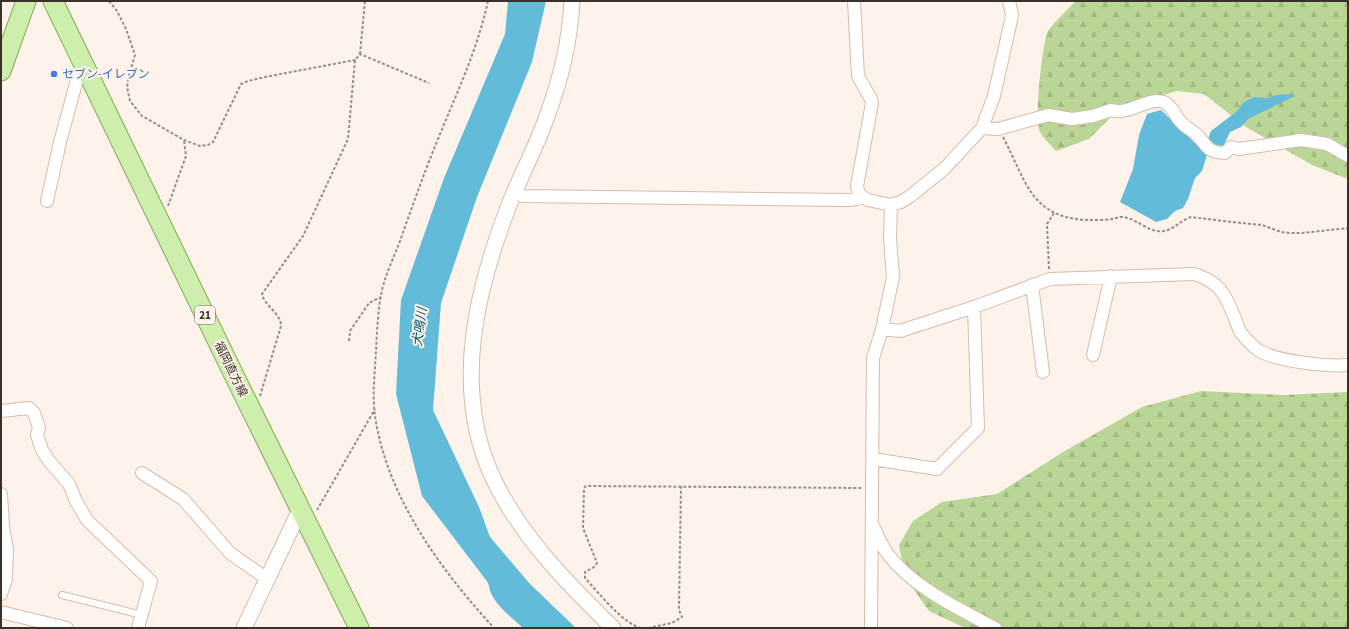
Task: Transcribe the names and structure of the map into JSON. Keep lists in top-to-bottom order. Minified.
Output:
{"streets":{"main road":["21","福岡直方線"]},"water":["犬鳴川"],"places":["セブン-イレブン"]}
